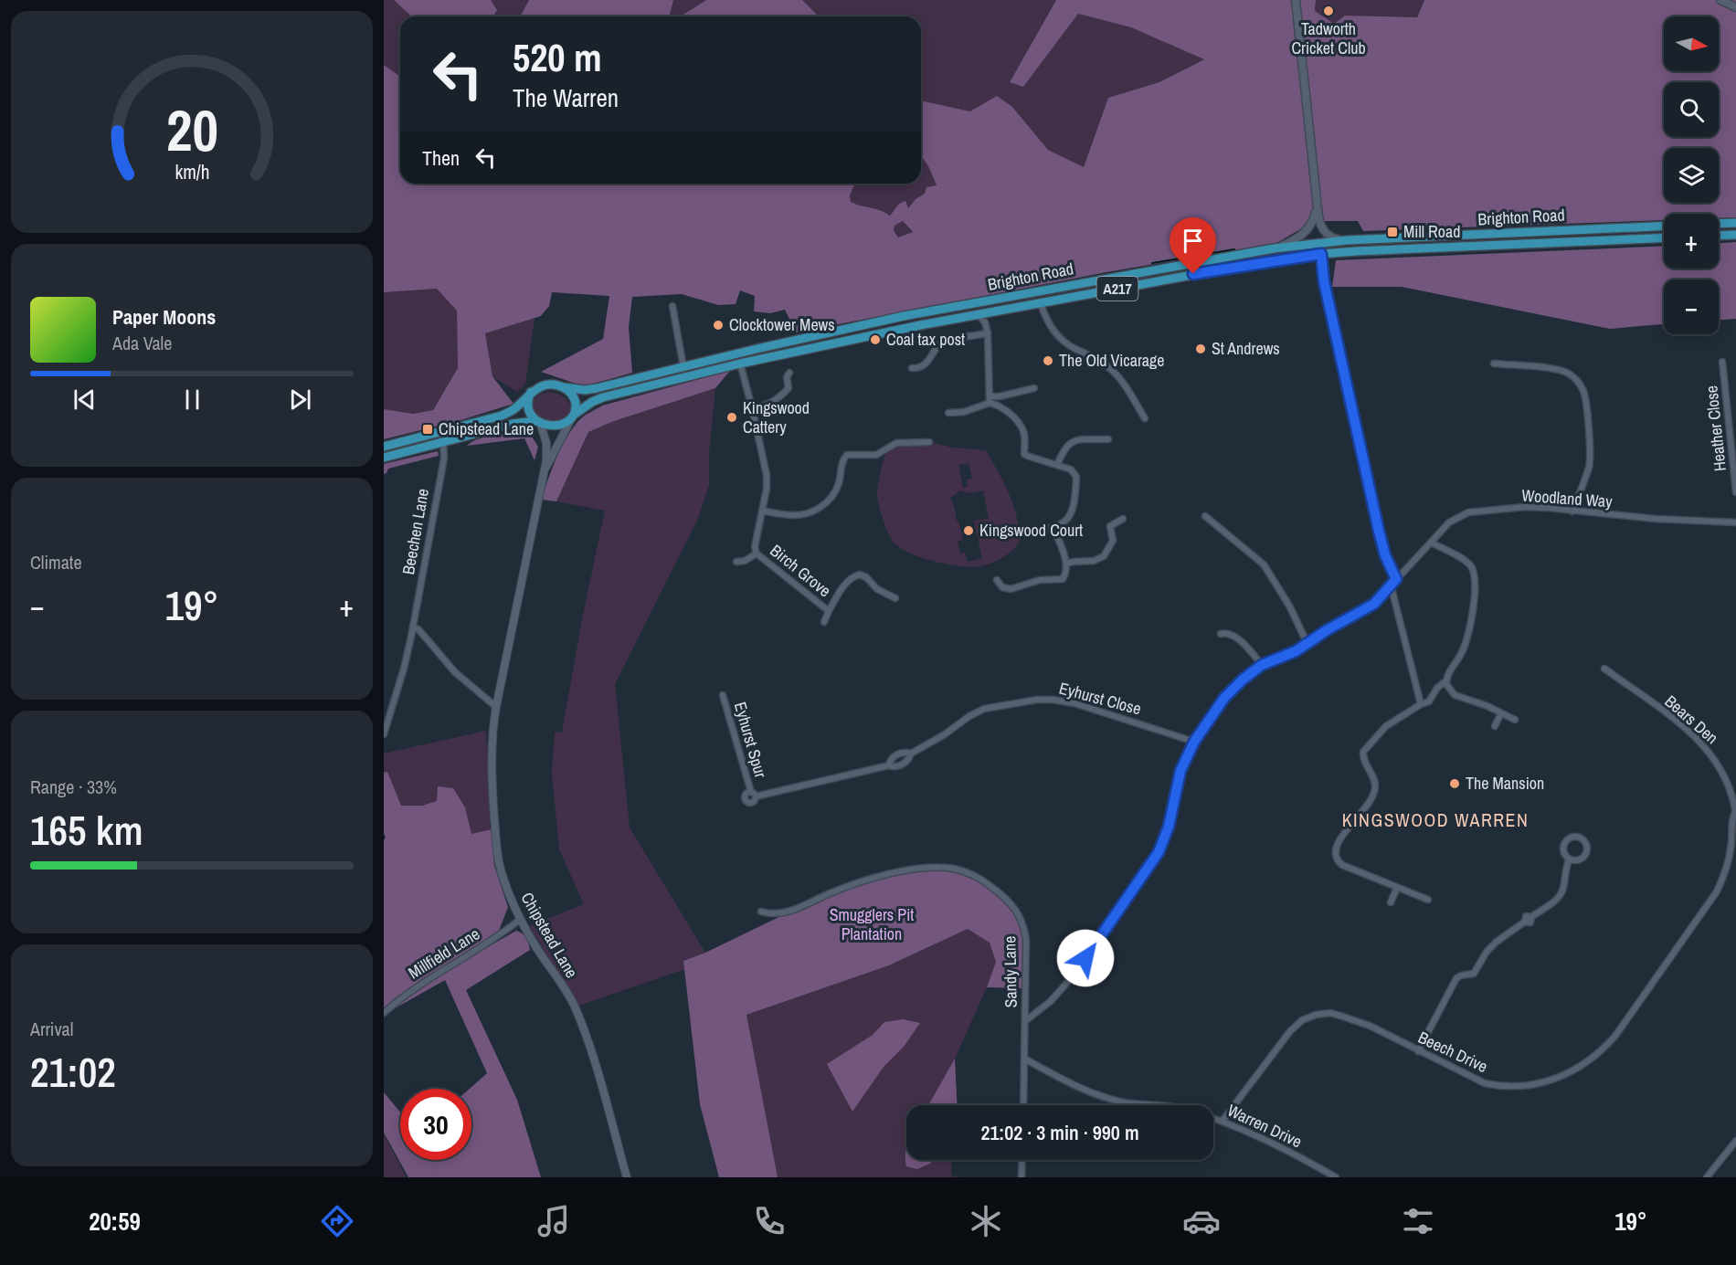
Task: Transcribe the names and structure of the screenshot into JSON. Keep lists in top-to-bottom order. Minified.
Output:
{"streets":{"highway":["Brighton Road","A217"],"street":["Heather Close","Woodland Way","Beechen Lane","Birch Grove","Eyhurst Close","Bears Den","Eyhurst Spur","Chipstead Lane","Millfield Lane","Sandy Lane","Beech Drive","Warren Drive"]},"crossings":[["Brighton Road","A217"],["Brighton Road","Birch Grove"],["Brighton Road","Chipstead Lane"],["A217","Beechen Lane"],["A217","Chipstead Lane"],["Woodland Way","Eyhurst Close"],["Woodland Way","Sandy Lane"],["Eyhurst Close","Eyhurst Spur"],["Bears Den","Beech Drive"],["Chipstead Lane","Millfield Lane"],["Sandy Lane","Warren Drive"],["Beech Drive","Warren Drive"]],"districts":["KINGSWOOD WARREN"],"parks":["Smugglers Pit Plantation"],"places":{"other":["Tadworth Cricket Club","Clocktower Mews","Coal tax post","St Andrews","The Old Vicarage","Kingswood Cattery","Kingswood Court","The Mansion"],"transit":["Mill Road","Chipstead Lane"]},"north":"right","page":{"map_buttons":["+","−"],"turn":["520 m","The Warren"],"then":"Then","song":["Paper Moons","Ada Vale"],"tile":["Climate",["Range · 33%","165 km"],["Arrival","21:02"]],"heat":["−","19°","+"],"limit":"30","trip":"21:02 · 3 min · 990 m","tabs":["20:59","19°"],"gauge":["20","km/h"]}}
